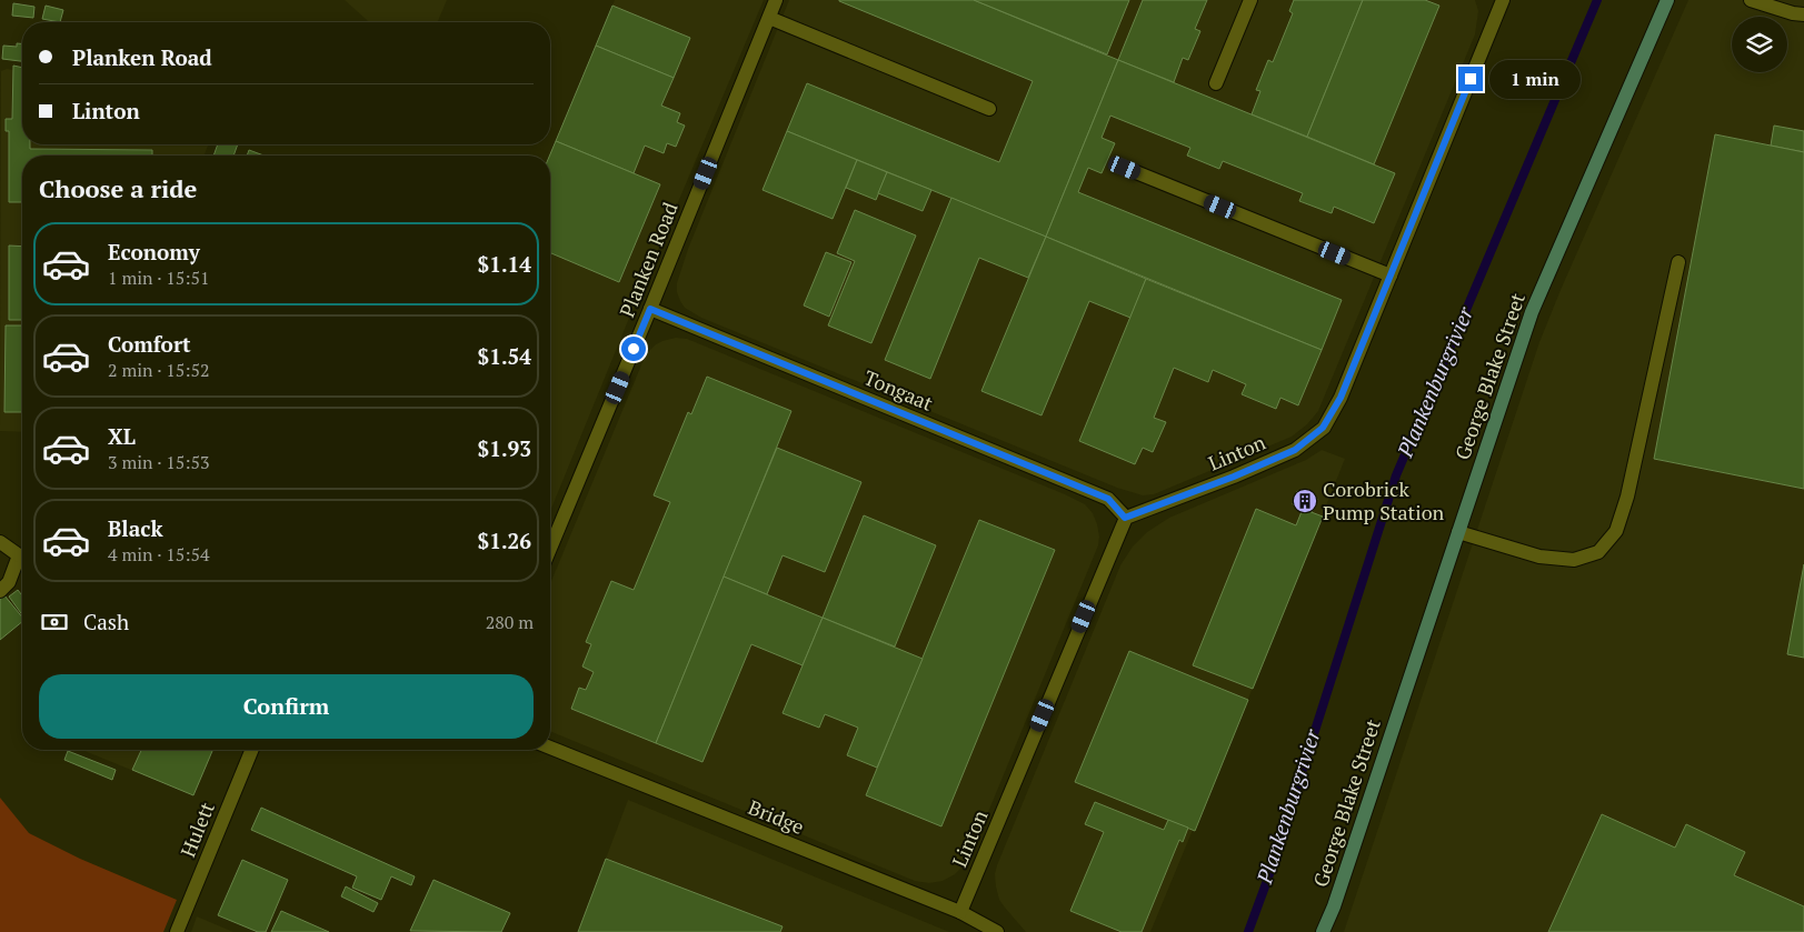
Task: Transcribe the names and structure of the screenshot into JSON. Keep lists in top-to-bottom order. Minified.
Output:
{"streets":{"street":["Planken Road","George Blake Street","Tongaat","Linton","Bridge","Hulett"]},"crossings":[["Planken Road","Tongaat"],["Tongaat","Linton"],["Linton","Bridge"]],"water":["Plankenburgrivier"],"places":{"building":["Corobrick Pump Station"]},"page":{"banner":["Planken Road","Linton"],"bubble":"1 min","heading":"Choose a ride","list":[{"name":"Economy","note":"1 min · 15:51","value":"$1.14"},{"name":"Comfort","note":"2 min · 15:52","value":"$1.54"},{"name":"XL","note":"3 min · 15:53","value":"$1.93"},{"name":"Black","note":"4 min · 15:54","value":"$1.26"}],"pay":["Cash","280 m"],"buttons":"Confirm"}}
